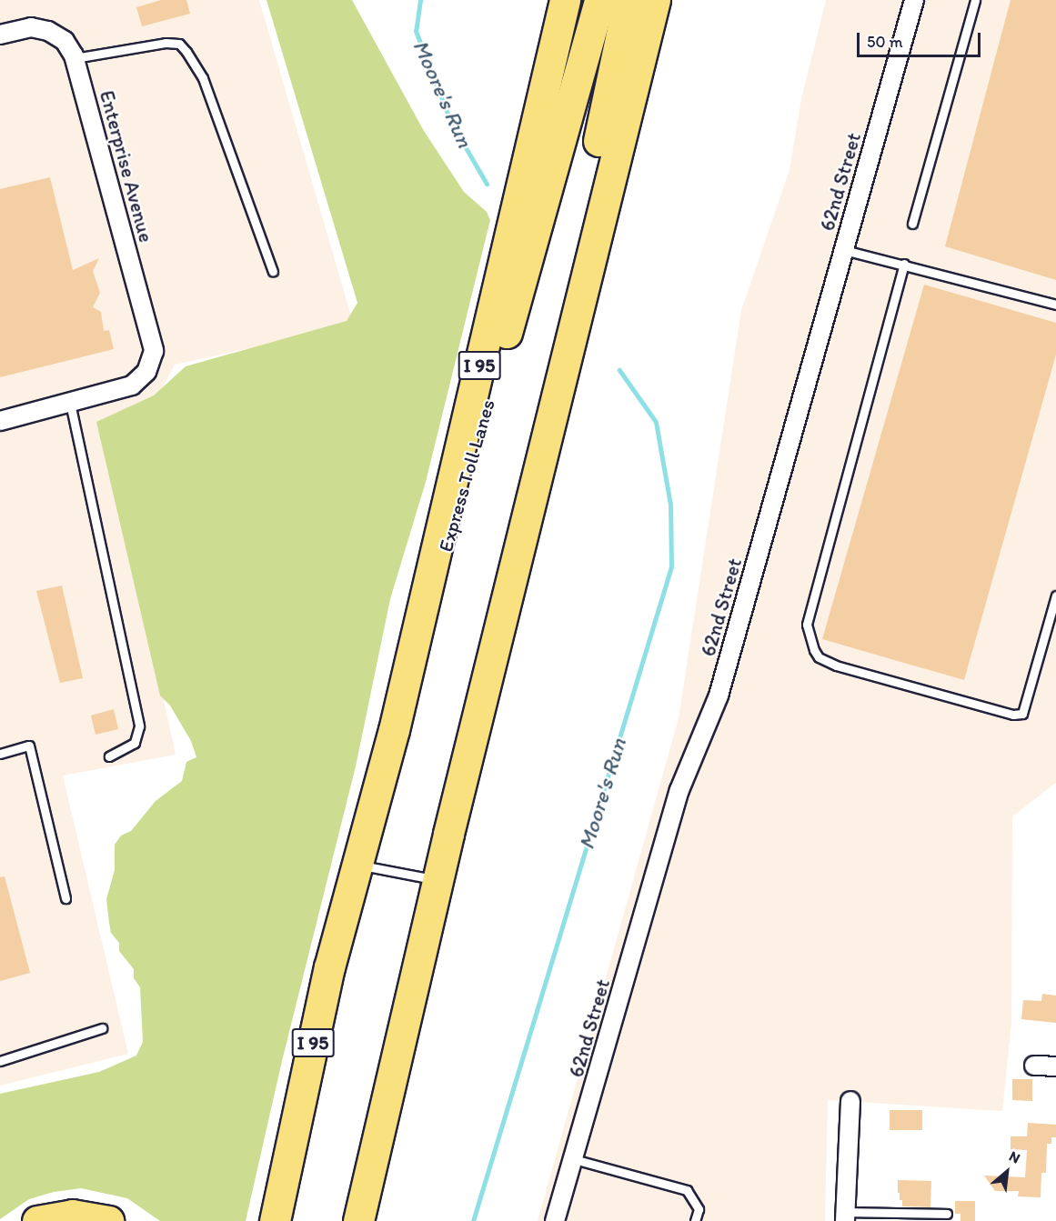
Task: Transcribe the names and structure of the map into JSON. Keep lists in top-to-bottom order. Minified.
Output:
{"streets":{"highway":["I 95","Express Toll Lanes"],"street":["Enterprise Avenue","62nd Street"]},"crossings":[["I 95","Express Toll Lanes"]],"water":["Moore's Run"],"scale_bar":"50 m","north":"top right"}
